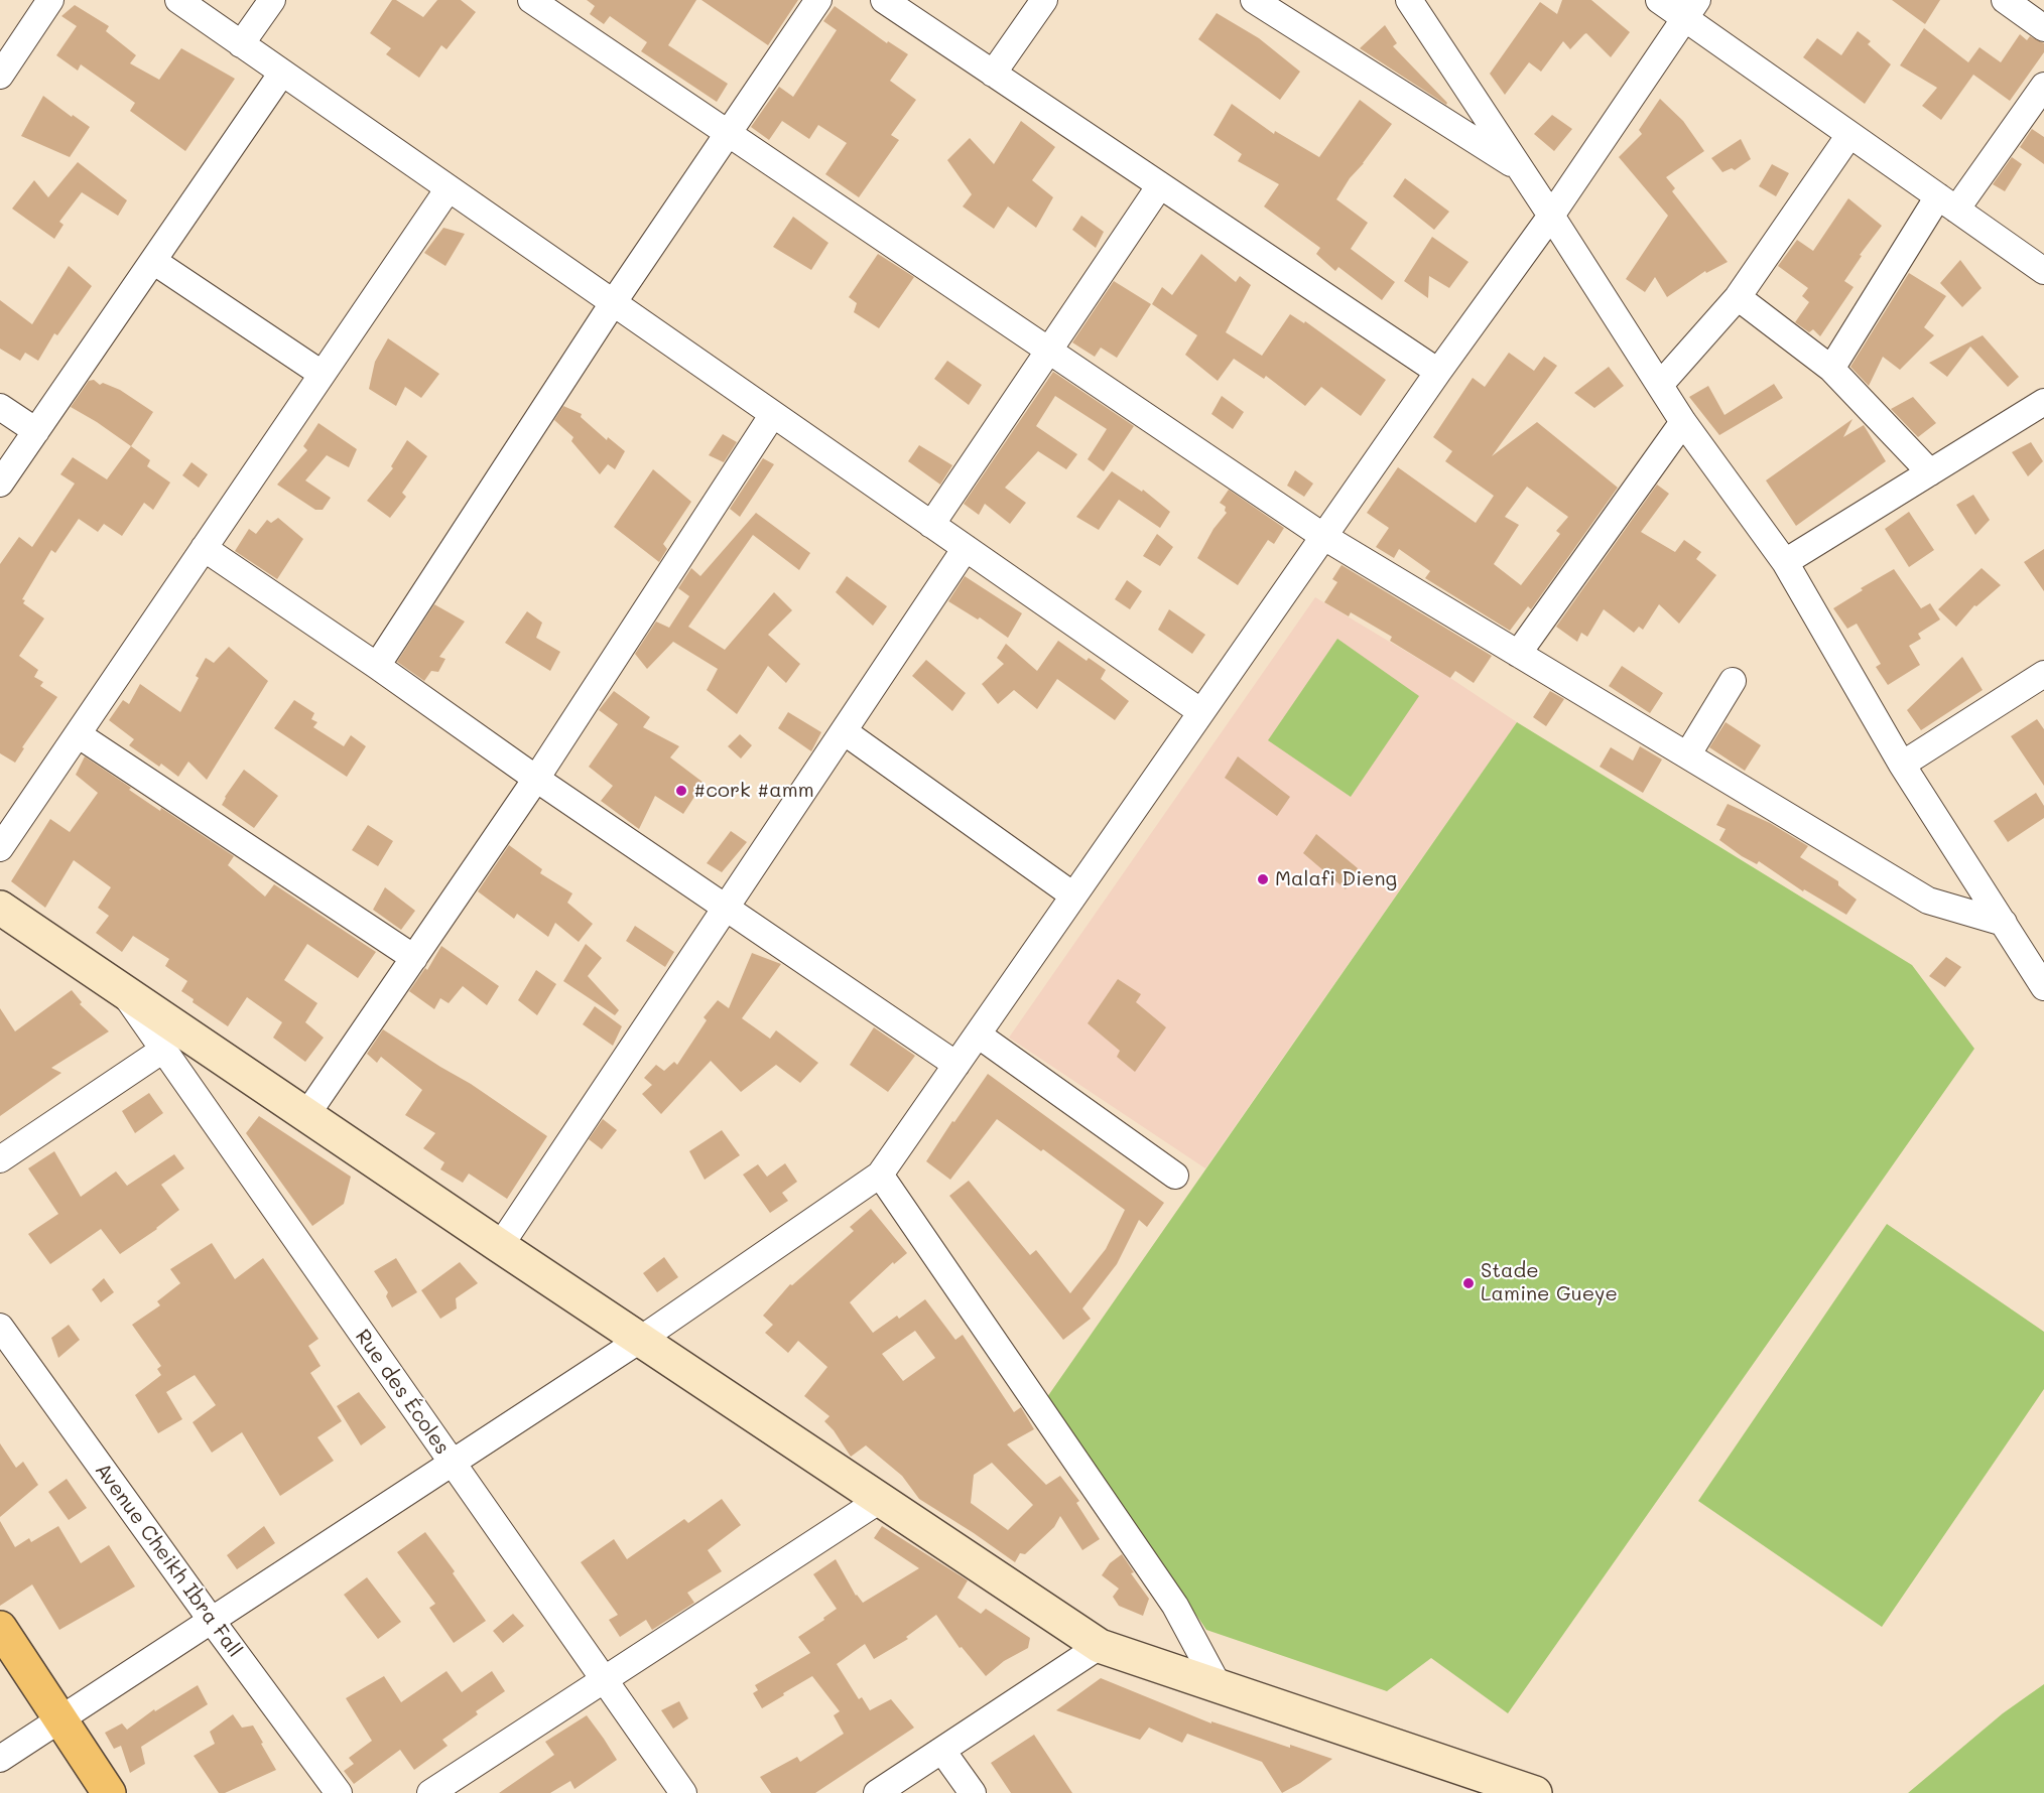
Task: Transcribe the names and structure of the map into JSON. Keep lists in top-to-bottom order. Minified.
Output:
{"streets":{"street":["Rue des Écoles","Avenue Cheikh Ibra Fall"]},"places":["#cork #amm","Malafi Dieng","Stade Lamine Gueye"]}
